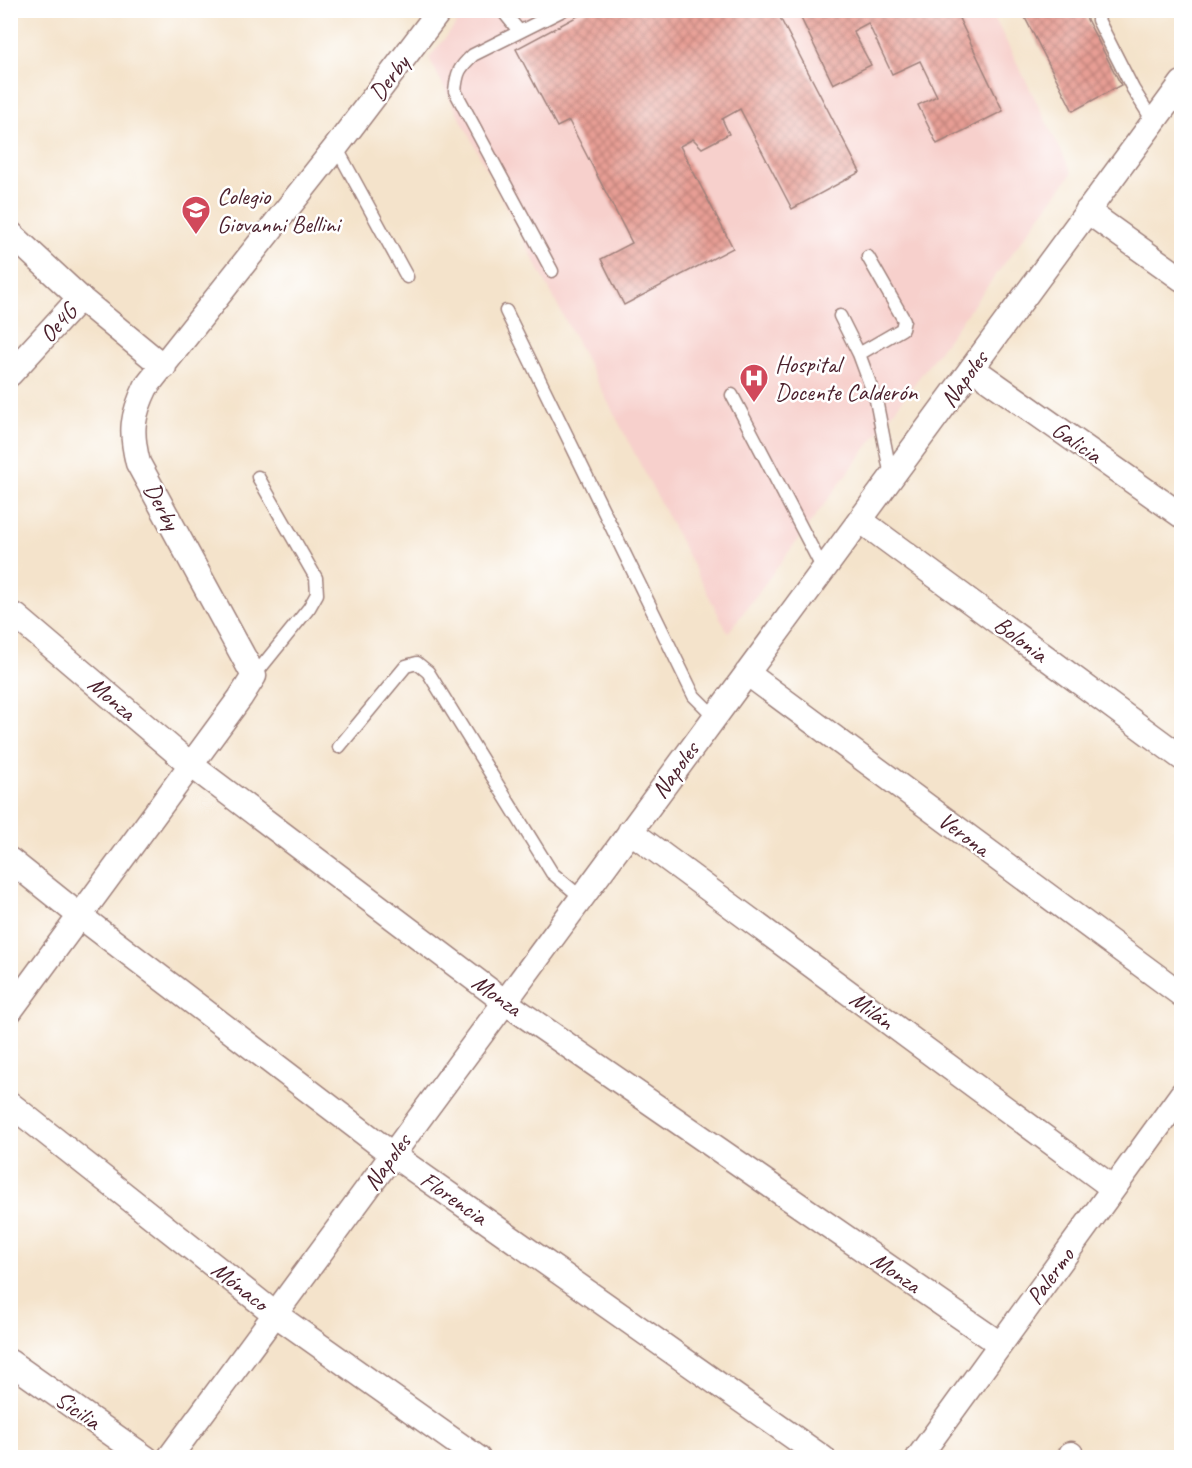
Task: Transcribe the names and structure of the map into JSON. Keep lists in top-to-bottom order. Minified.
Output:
{"streets":{"street":["Derby","Oe4G","Napoles","Galicia","Bolonia","Monza","Verona","Milán","Florencia","Palermo","Mónaco","Sicilia"]},"crossings":[["Napoles","Galicia"],["Napoles","Bolonia"],["Napoles","Monza"],["Napoles","Verona"],["Napoles","Milán"],["Napoles","Florencia"],["Napoles","Mónaco"],["Monza","Palermo"],["Milán","Palermo"]],"places":{"school or university":["Colegio Giovanni Bellini"],"hospital":["Hospital Docente Calderón"]}}
